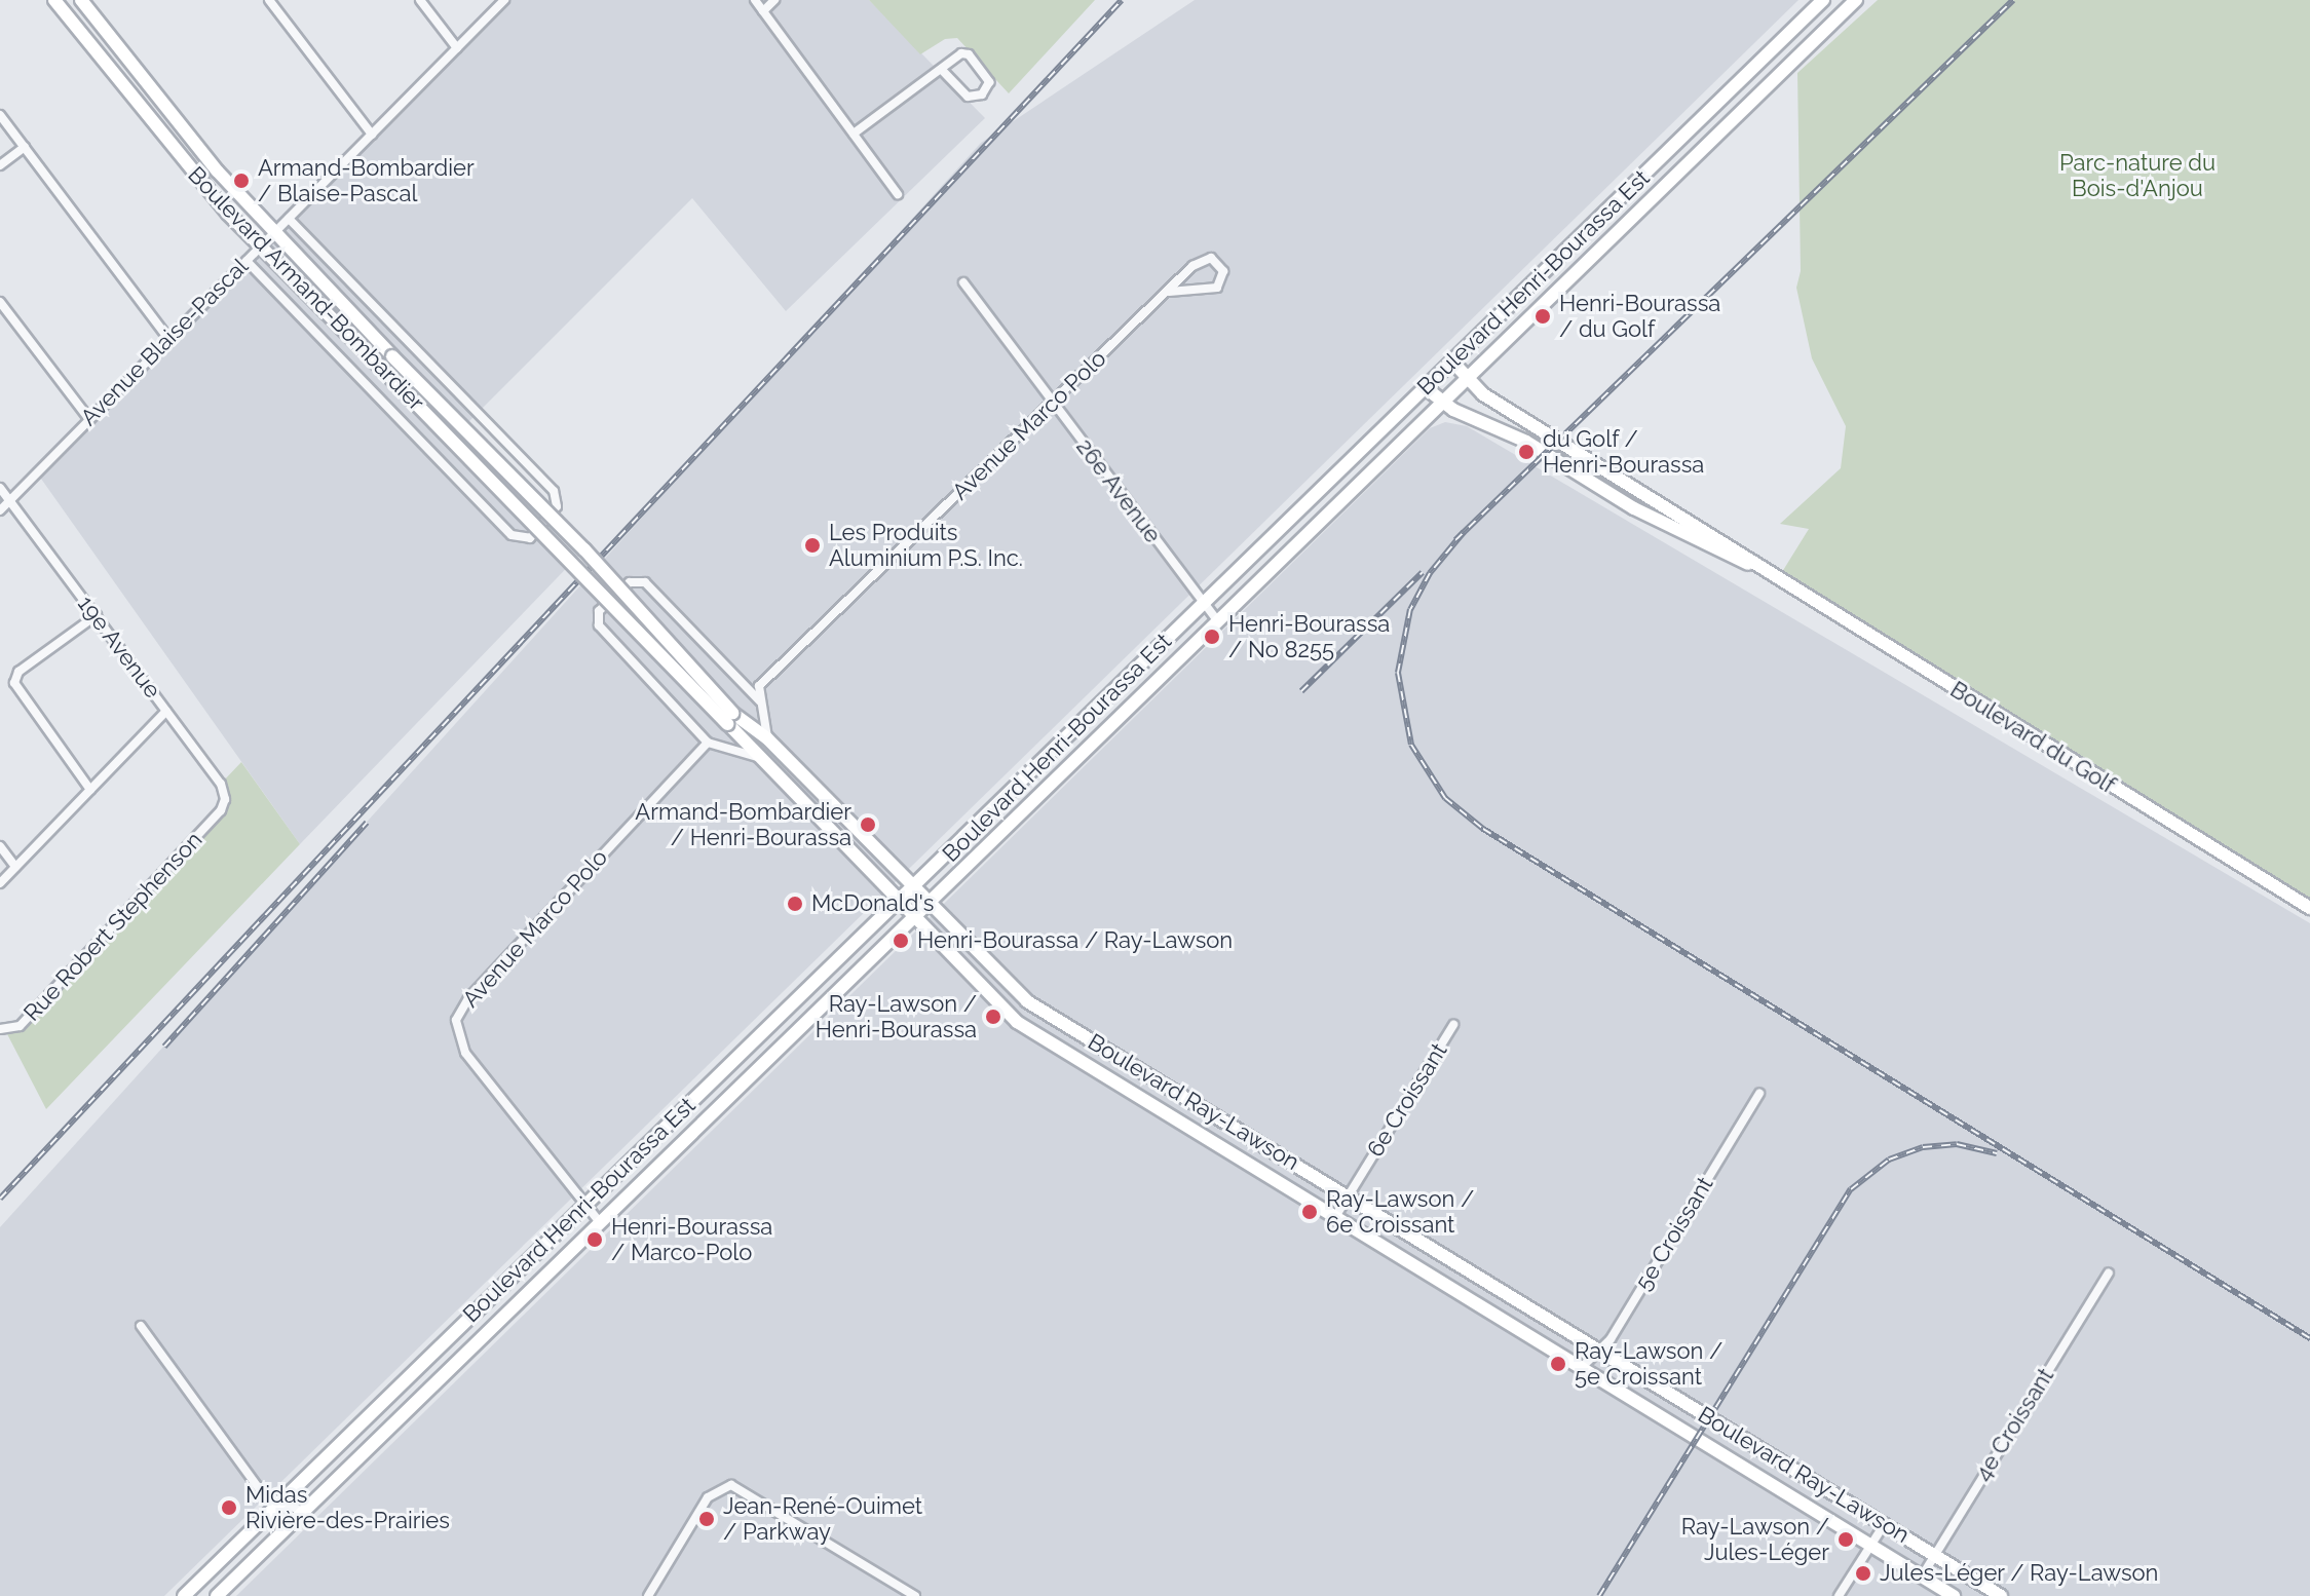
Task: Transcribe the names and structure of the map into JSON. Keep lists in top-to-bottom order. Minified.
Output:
{"streets":{"street":["Boulevard Henri-Bourassa Est","Boulevard Armand-Bombardier","Avenue Blaise-Pascal","Avenue Marco Polo","26e Avenue","19e Avenue","Boulevard du Golf","Rue Robert Stephenson","6e Croissant","Boulevard Ray-Lawson","5e Croissant","4e Croissant"]},"crossings":[["Boulevard Henri-Bourassa Est","Boulevard Armand-Bombardier"],["Boulevard Henri-Bourassa Est","Avenue Marco Polo"],["Boulevard Henri-Bourassa Est","26e Avenue"],["Boulevard Henri-Bourassa Est","Boulevard du Golf"],["Boulevard Henri-Bourassa Est","Boulevard Ray-Lawson"],["Boulevard Armand-Bombardier","Avenue Blaise-Pascal"],["Boulevard Armand-Bombardier","Boulevard Ray-Lawson"],["Avenue Blaise-Pascal","19e Avenue"],["Avenue Marco Polo","26e Avenue"],["19e Avenue","Rue Robert Stephenson"],["6e Croissant","Boulevard Ray-Lawson"],["Boulevard Ray-Lawson","5e Croissant"],["Boulevard Ray-Lawson","4e Croissant"]],"parks":["Parc-nature du Bois-d'Anjou"],"places":["Armand-Bombardier / Blaise-Pascal","Henri-Bourassa / du Golf","du Golf / Henri-Bourassa","Les Produits Aluminium P.S. Inc.","Henri-Bourassa / No 8255","Armand-Bombardier / Henri-Bourassa","McDonald's","Henri-Bourassa / Ray-Lawson","Ray-Lawson / Henri-Bourassa","Ray-Lawson / 6e Croissant","Henri-Bourassa / Marco-Polo","Ray-Lawson / 5e Croissant","Midas Rivière-des-Prairies","Jean-René-Ouimet / Parkway","Ray-Lawson / Jules-Léger","Jules-Léger / Ray-Lawson"]}
